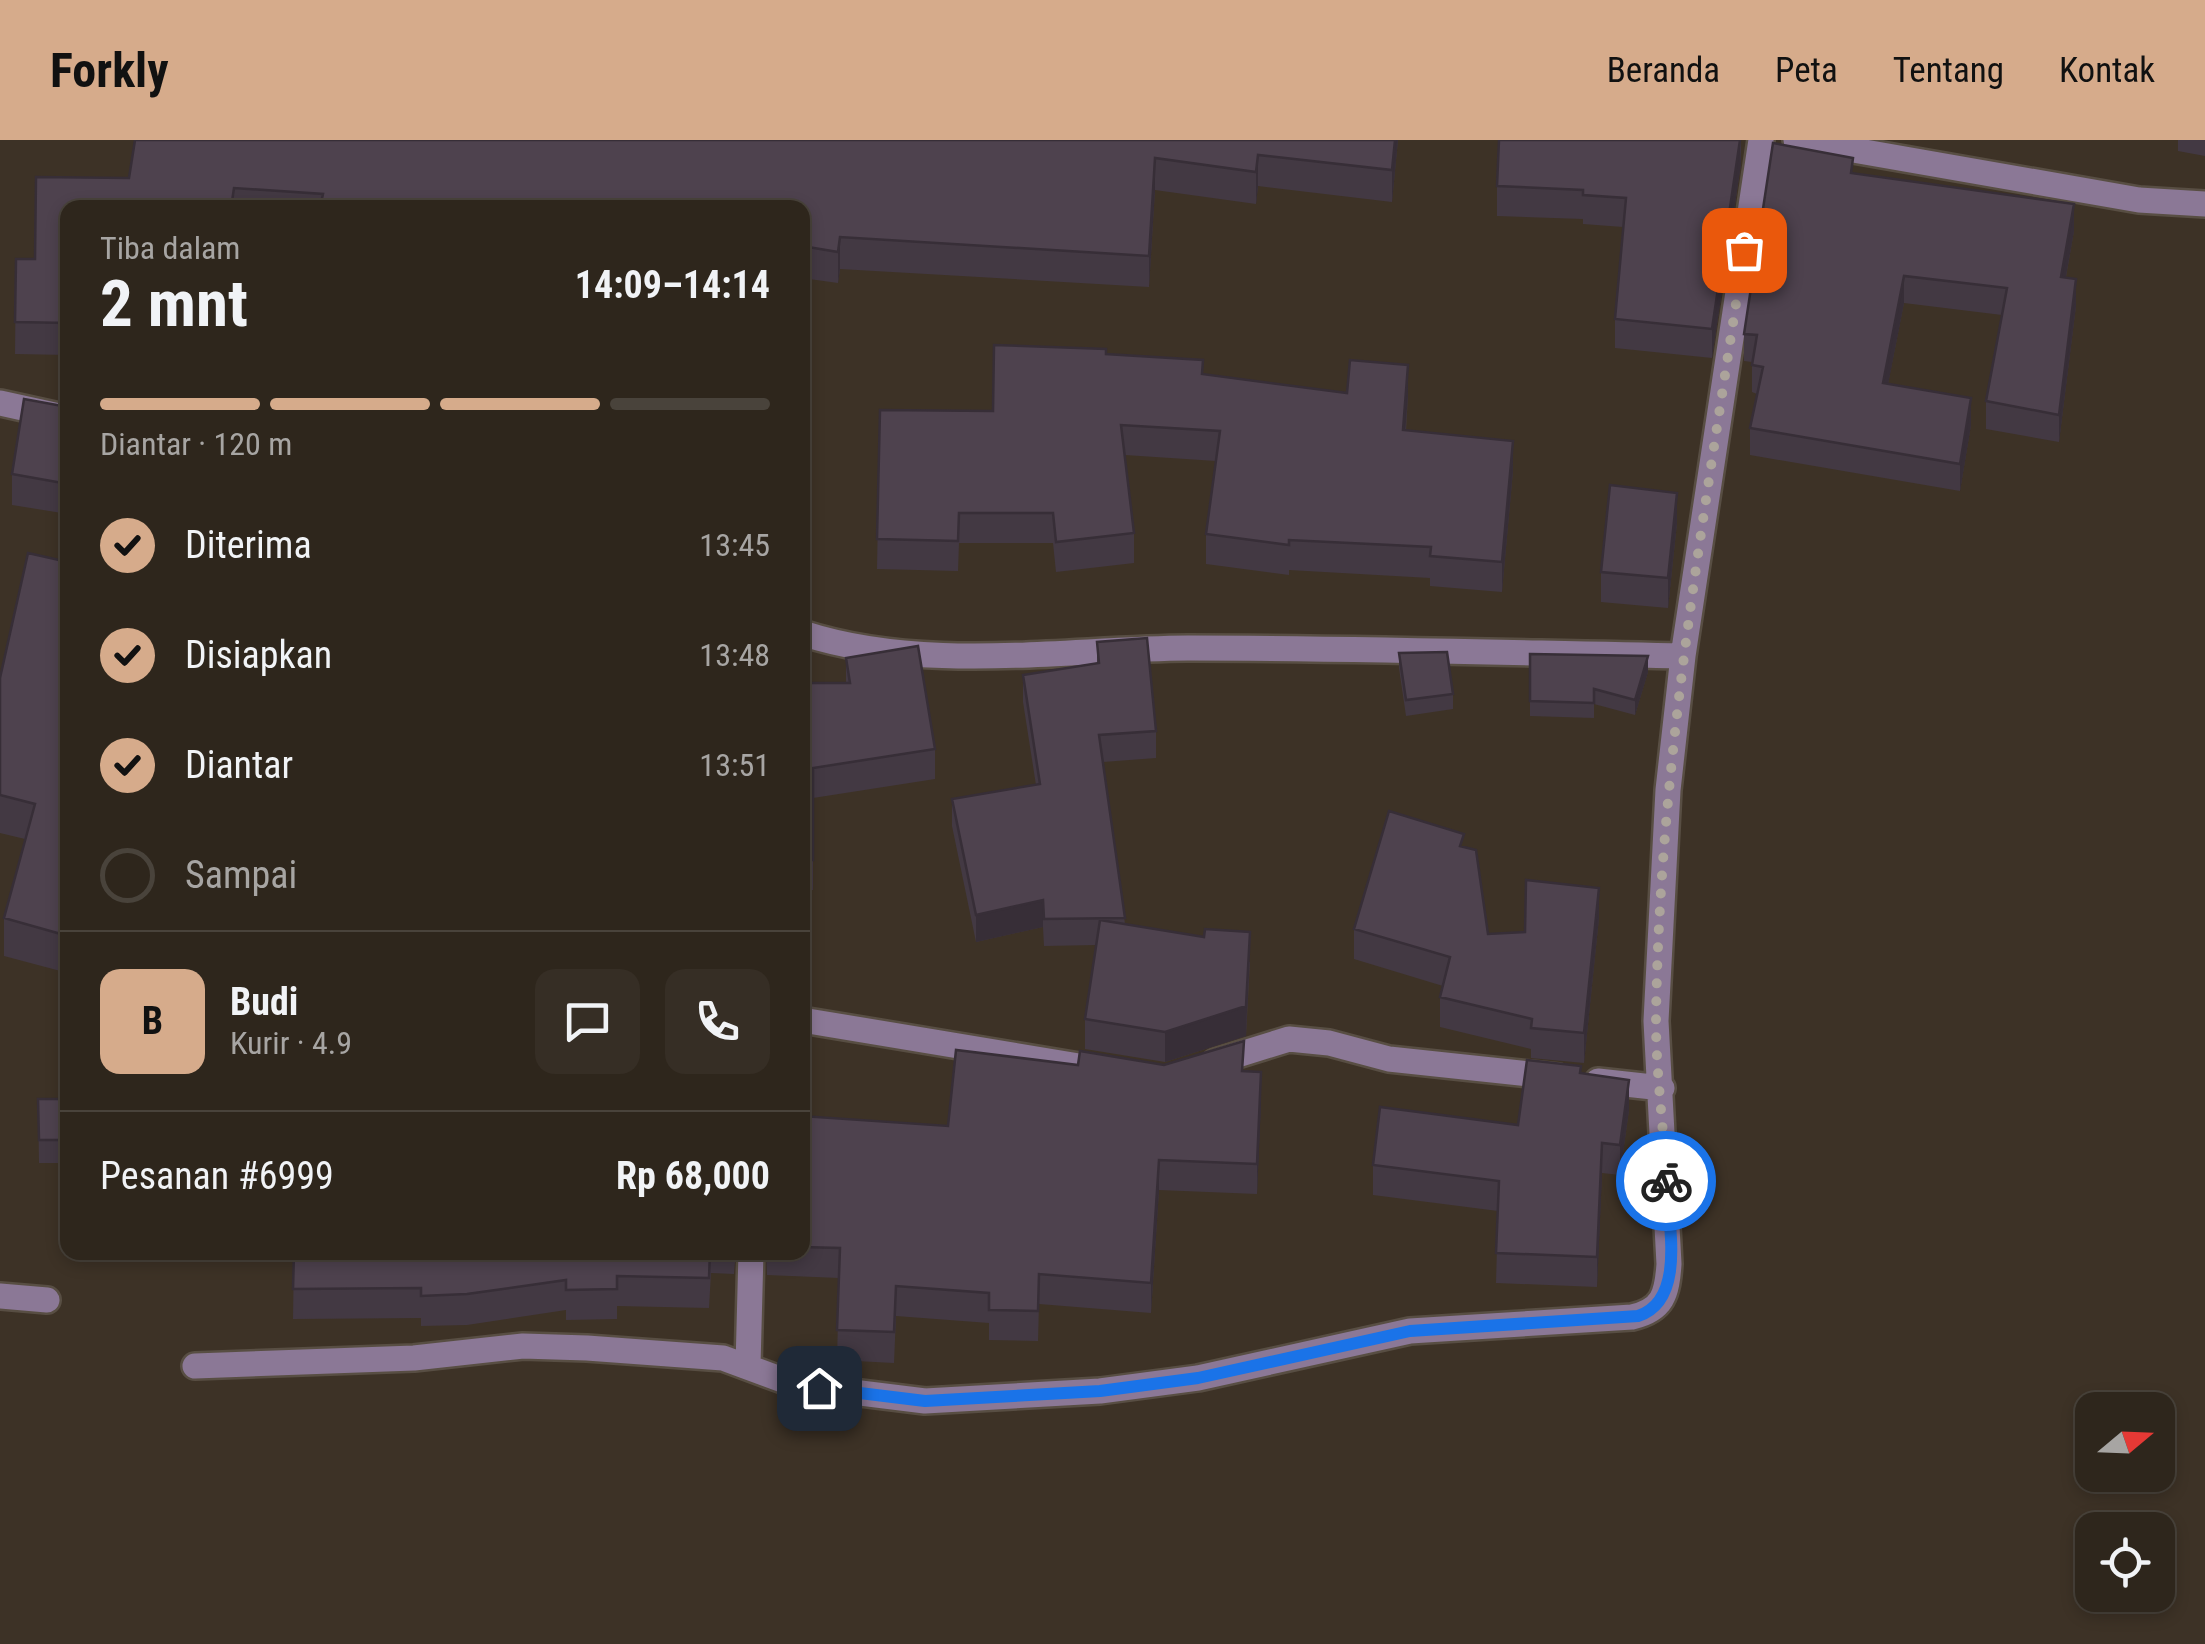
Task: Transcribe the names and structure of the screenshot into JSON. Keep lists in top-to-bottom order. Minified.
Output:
{"north":"right","page":{"header":"Forkly","nav":["Beranda","Peta","Tentang","Kontak"],"heading":["2 mnt","Tiba dalam","14:09–14:14"],"panel":["Budi","Kurir · 4.9","Pesanan #6999","Rp 68,000"],"bar":"Diantar · 120 m","list":[["Diterima","13:45"],["Disiapkan","13:48"],["Diantar","13:51"],"Sampai"],"round":"B"}}
